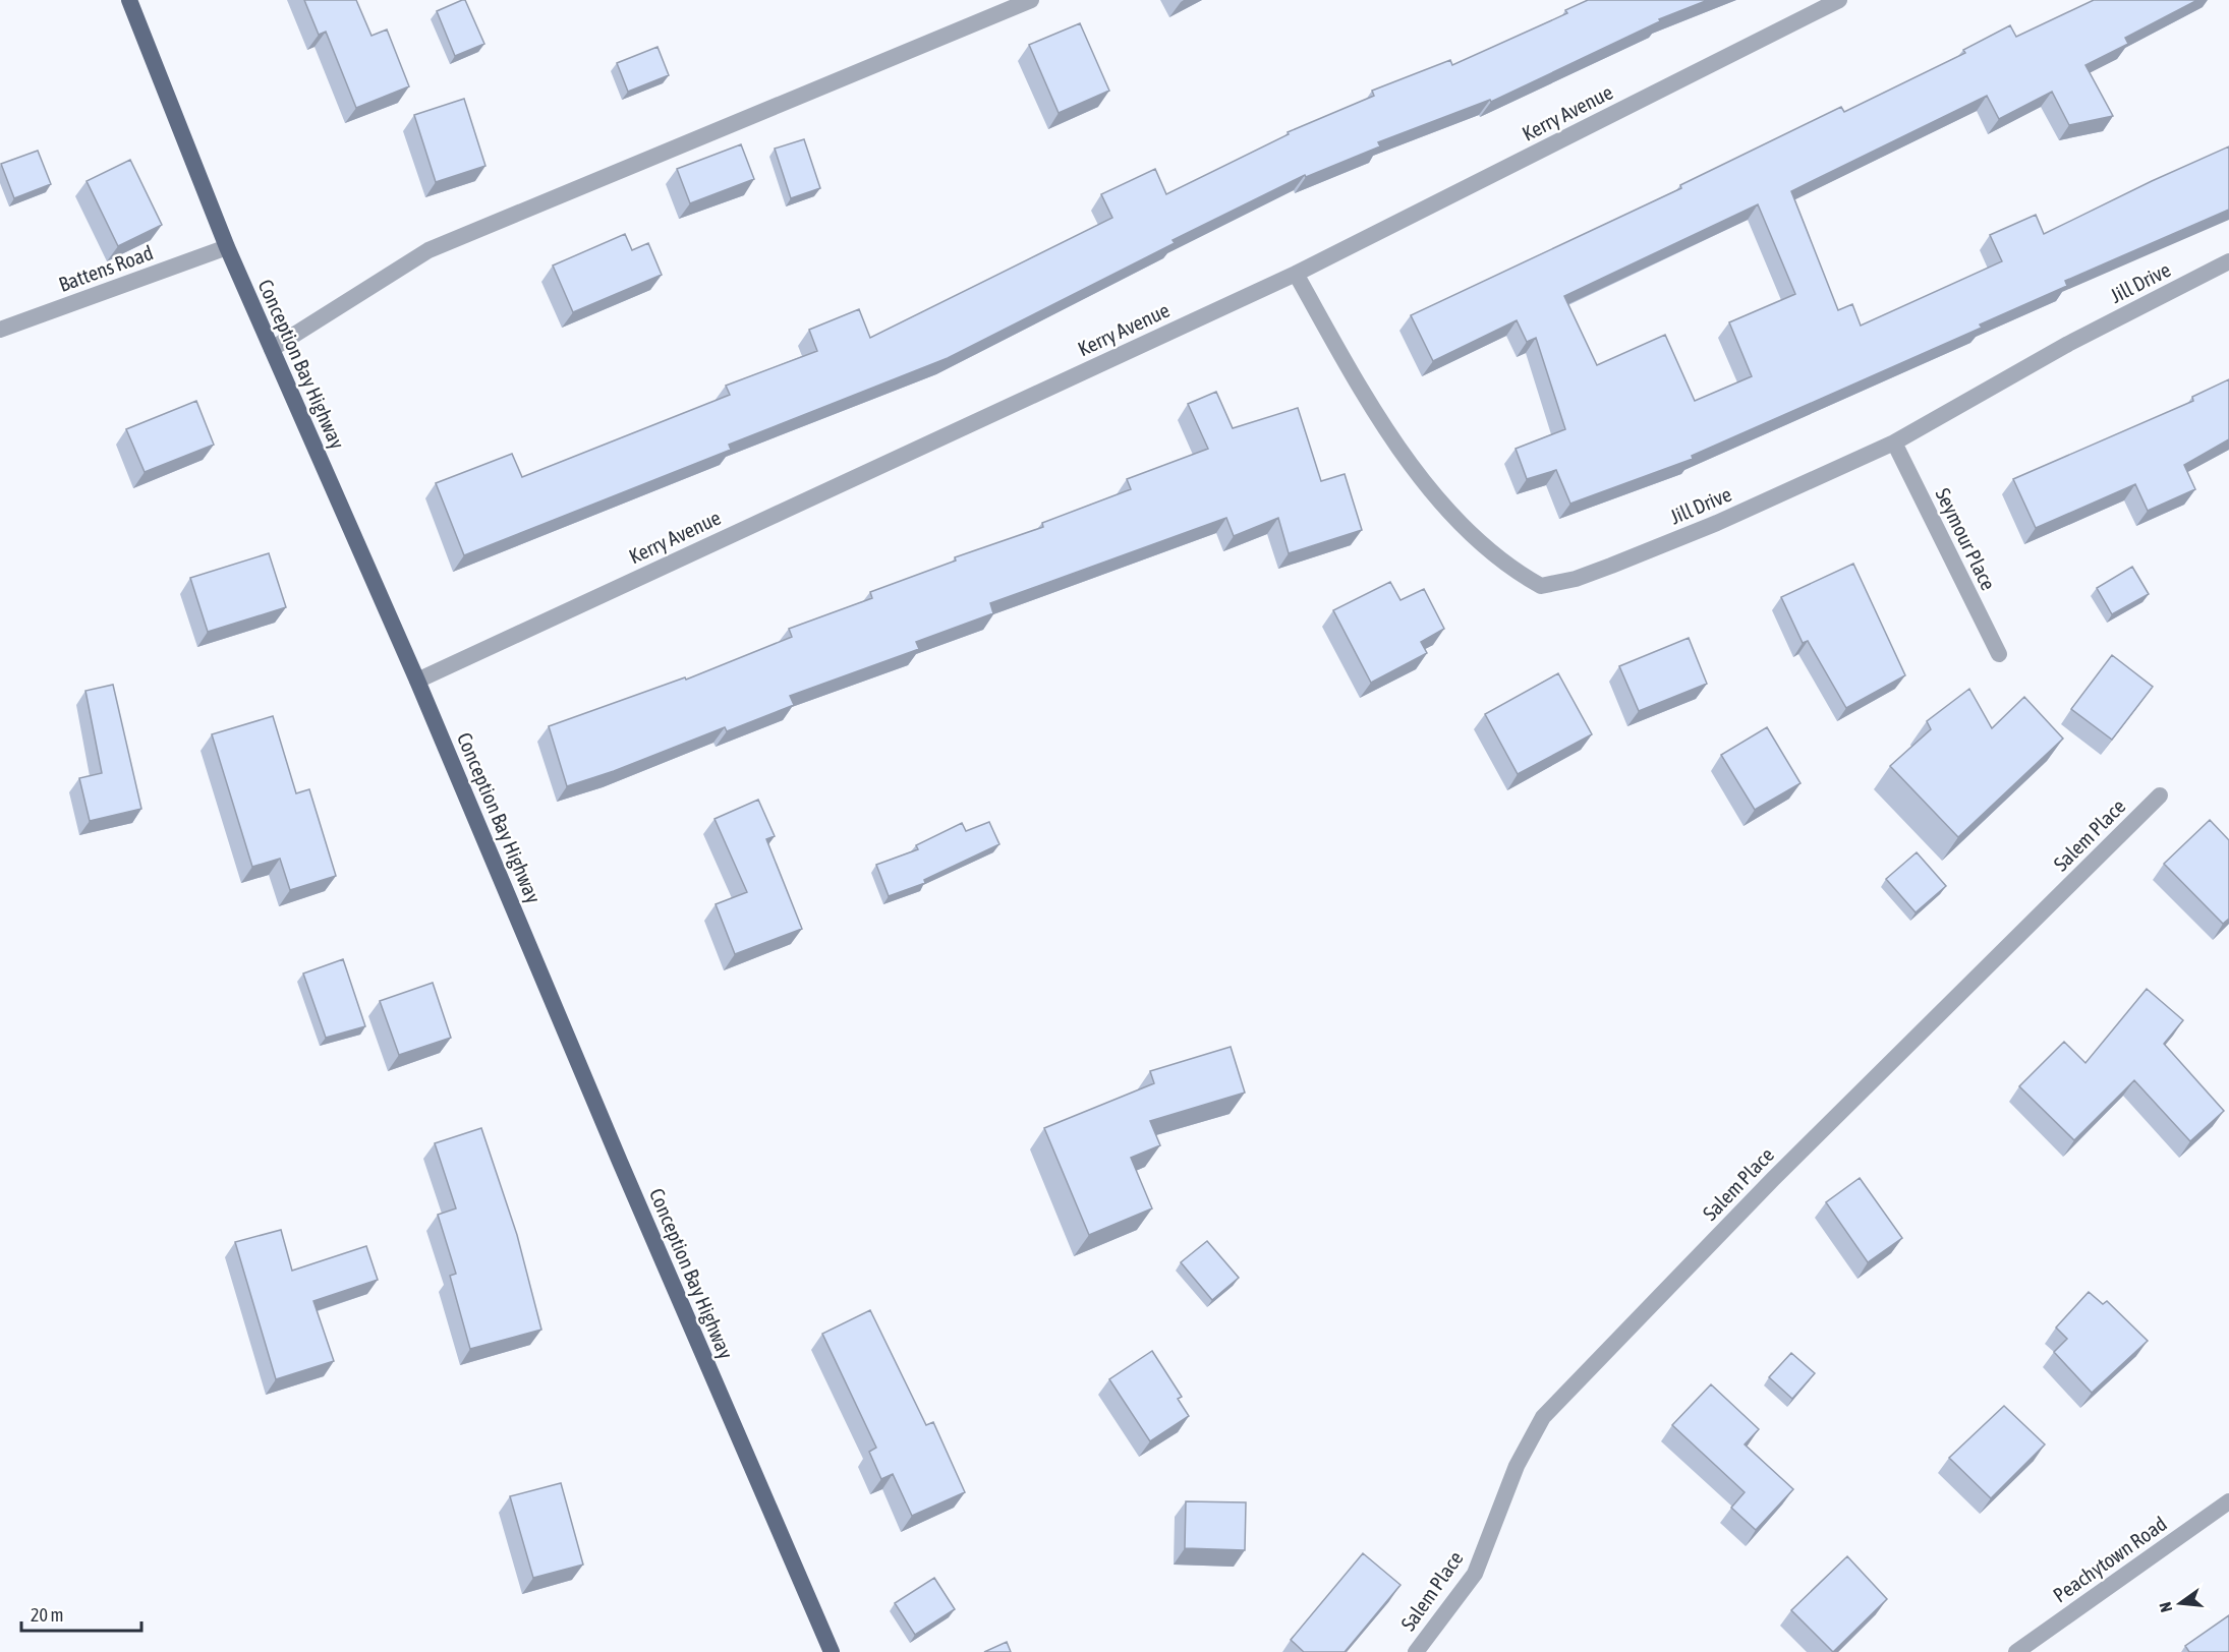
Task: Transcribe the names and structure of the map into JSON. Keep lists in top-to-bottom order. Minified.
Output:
{"streets":{"main road":["Conception Bay Highway"],"street":["Kerry Avenue","Battens Road","Jill Drive","Seymour Place","Salem Place","Peachytown Road"]},"crossings":[["Kerry Avenue","Jill Drive"],["Kerry Avenue","Conception Bay Highway"],["Battens Road","Conception Bay Highway"],["Jill Drive","Seymour Place"]],"scale_bar":"20 m","north":"left"}
